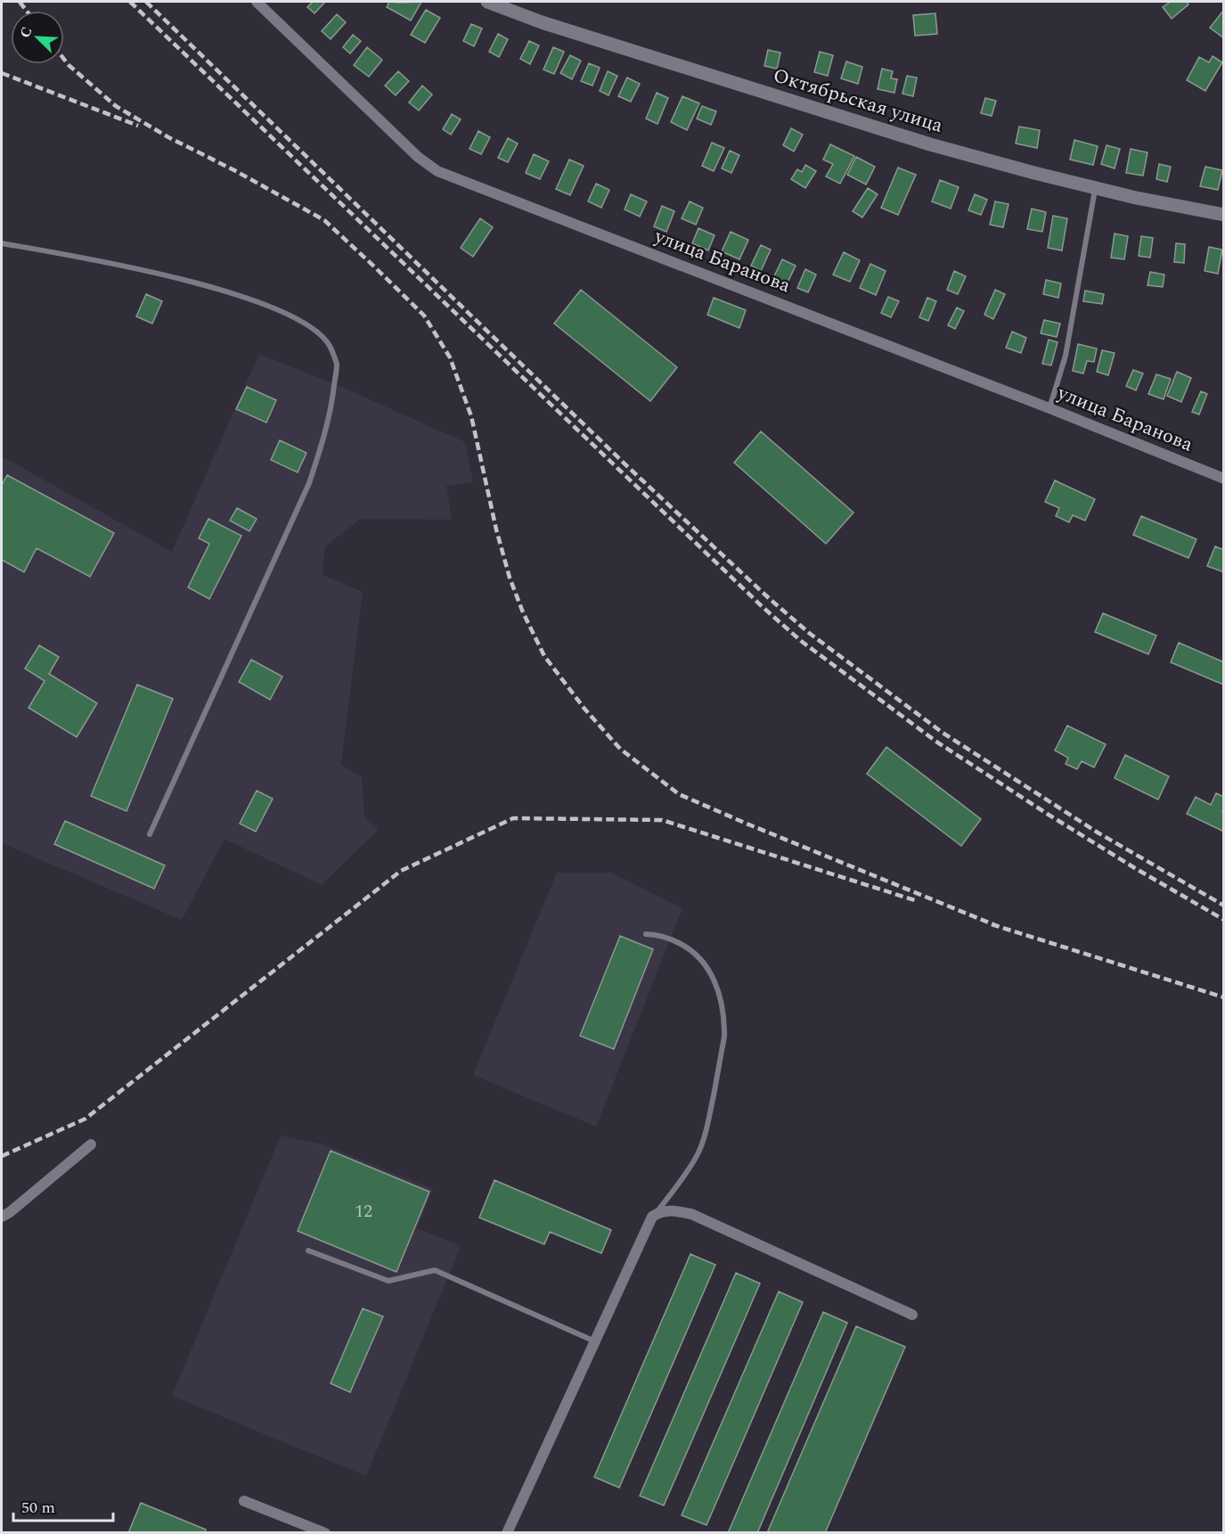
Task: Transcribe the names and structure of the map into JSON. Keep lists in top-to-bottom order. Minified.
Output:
{"streets":{"street":["Октябрьская улица","улица Баранова"]},"house_numbers":["12"],"scale_bar":"50 m","north":"top left"}
